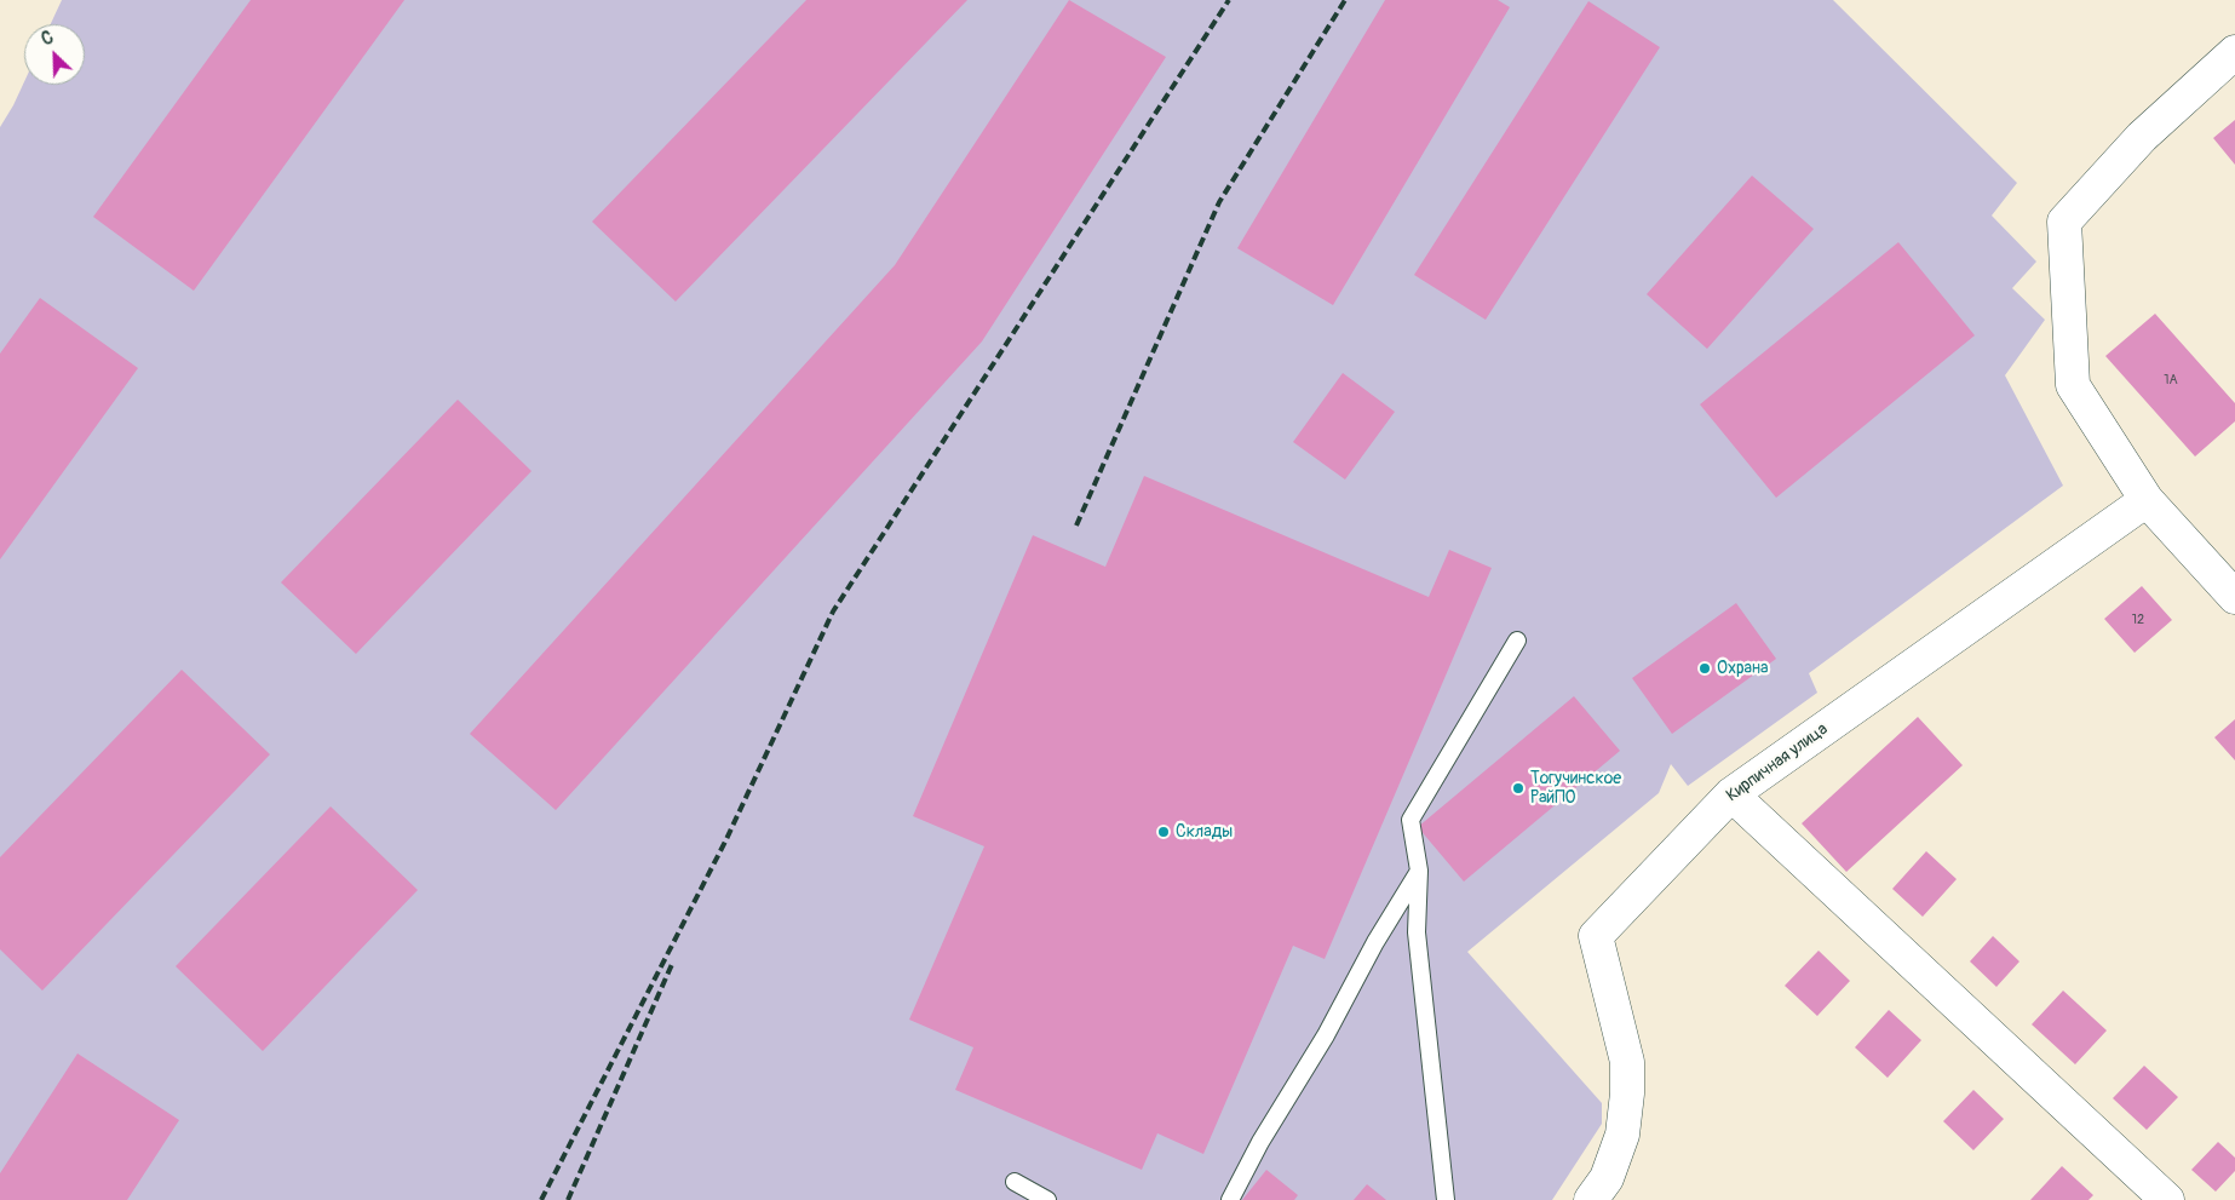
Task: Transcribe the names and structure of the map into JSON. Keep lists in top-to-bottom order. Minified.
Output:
{"streets":{"street":["Кирпичная улица"]},"places":["Охрана","Тогучинское РайПО","Склады"],"house_numbers":["1А","12"],"north":"top left"}
